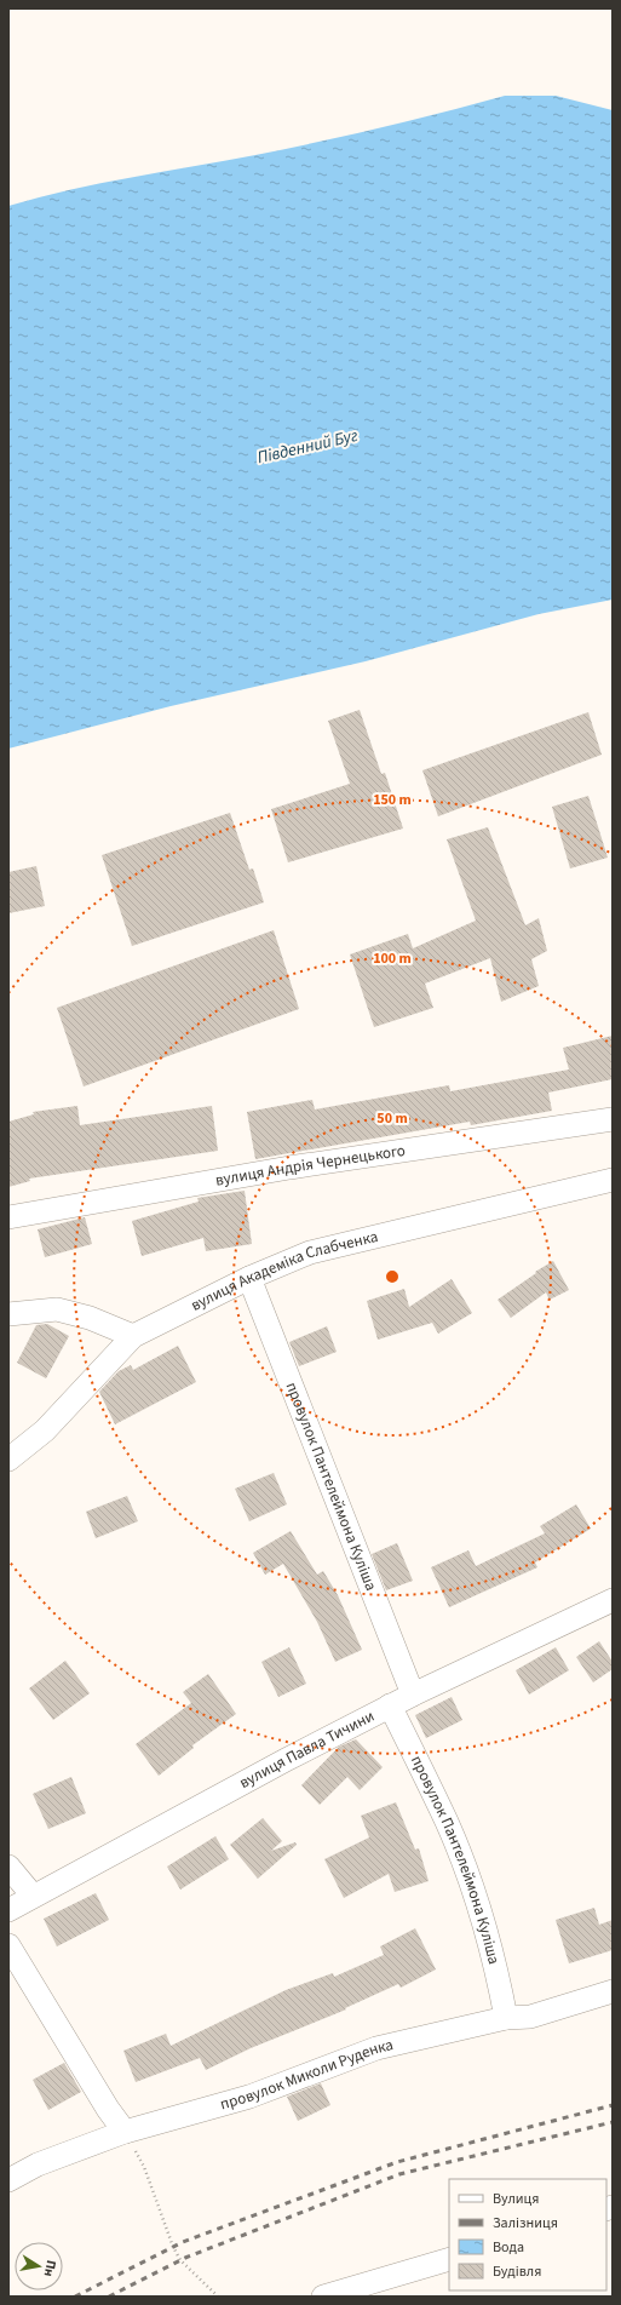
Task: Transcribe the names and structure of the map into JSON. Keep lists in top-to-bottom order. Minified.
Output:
{"streets":{"street":["вулиця Андрія Чернецького","вулиця Академіка Слабченка","провулок Пантелеймона Куліша","вулиця Павла Тичини","провулок Миколи Руденка"]},"crossings":[["вулиця Академіка Слабченка","провулок Пантелеймона Куліша"],["провулок Пантелеймона Куліша","вулиця Павла Тичини"],["провулок Пантелеймона Куліша","провулок Миколи Руденка"]],"water":["Південний Буг"],"legend":["Вулиця","Залізниця","Вода","Будівля"],"north":"right","rings":["150 m","100 m","50 m"]}
